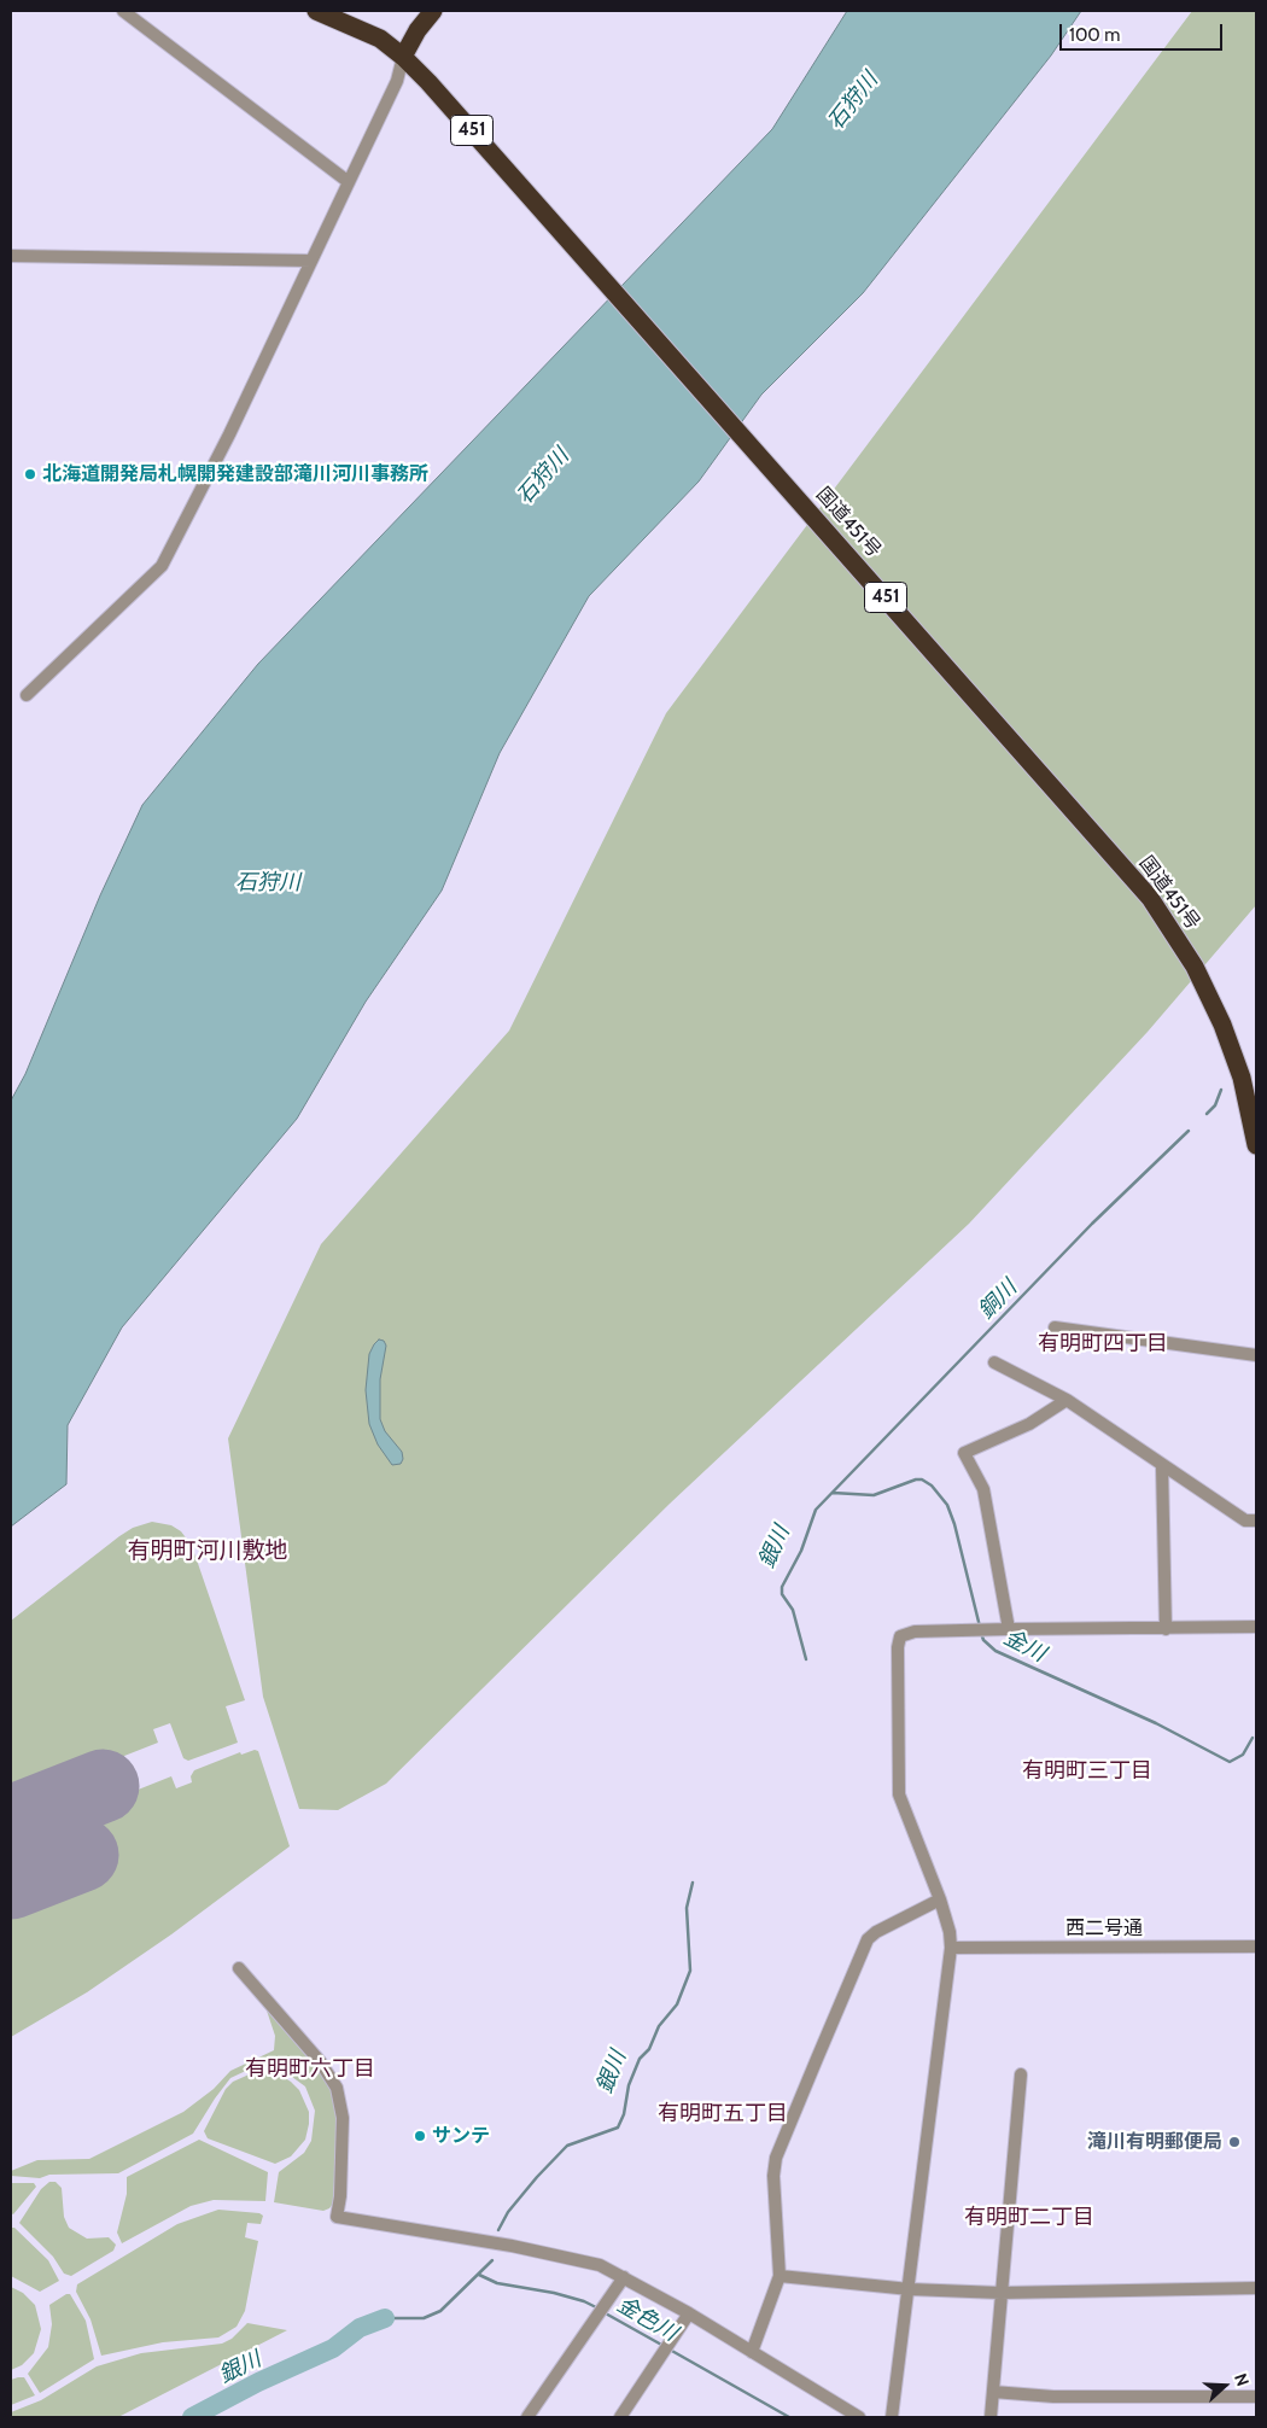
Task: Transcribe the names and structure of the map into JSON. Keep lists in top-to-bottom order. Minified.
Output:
{"streets":{"highway":["451","国道451号"],"street":["西二号通"]},"districts":["有明町四丁目","有明町河川敷地","有明町三丁目","有明町六丁目","有明町五丁目","有明町二丁目"],"water":["石狩川","銅川","銀川","金川","金色川"],"places":["北海道開発局札幌開発建設部滝川河川事務所","サンテ","滝川有明郵便局"],"scale_bar":"100 m","north":"right"}
